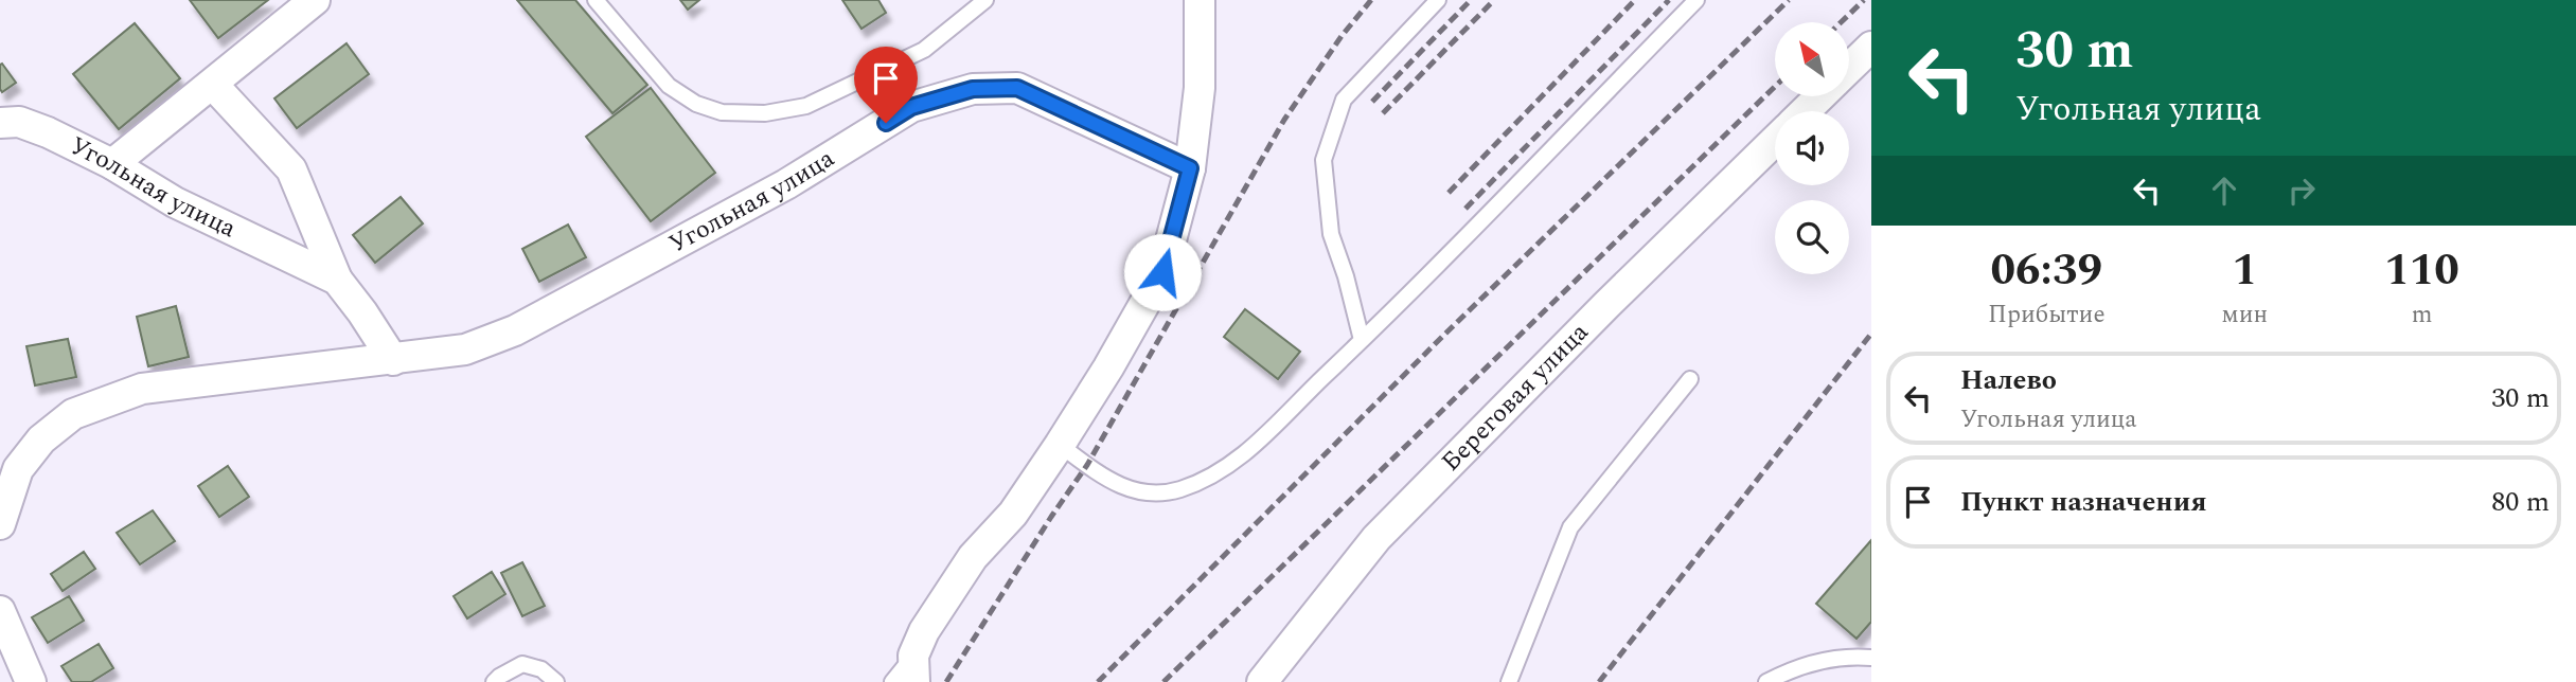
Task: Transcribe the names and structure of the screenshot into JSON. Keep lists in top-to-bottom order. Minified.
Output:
{"streets":{"street":["Угольная улица","Береговая улица"]},"north":"top left","page":{"turn":["30 m","Угольная улица"],"eta":["06:39","Прибытие","1","мин","110","m"],"list":[{"name":"Налево","note":"Угольная улица","value":"30 m"},{"name":"Пункт назначения","value":"80 m"}]}}
